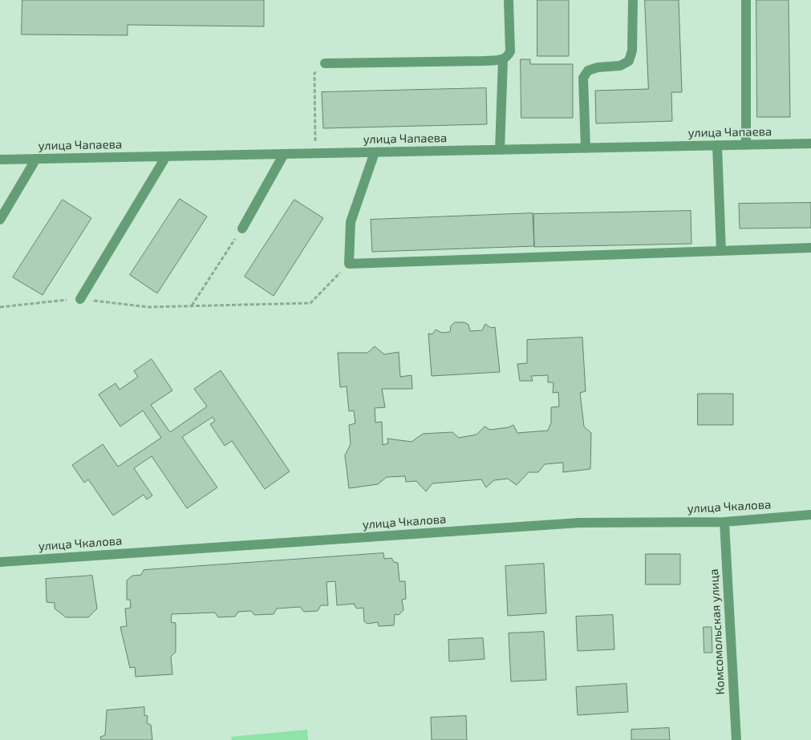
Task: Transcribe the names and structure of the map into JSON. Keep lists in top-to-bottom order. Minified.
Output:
{"streets":{"street":["улица Чапаева","улица Чкалова","Комсомольская улица"]},"crossings":[["улица Чкалова","Комсомольская улица"]]}
